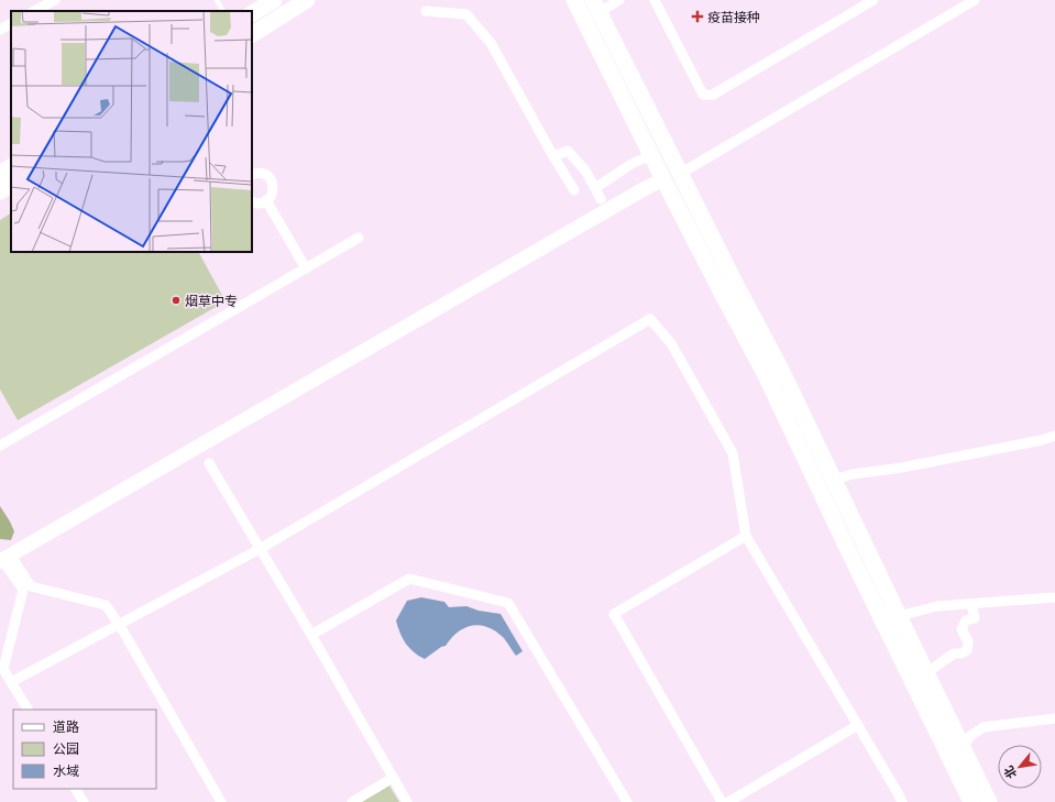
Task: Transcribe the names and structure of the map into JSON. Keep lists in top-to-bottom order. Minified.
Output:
{"places":{"health":["疫苗接种"],"other":["烟草中专"]},"legend":["道路","公园","水域"],"north":"bottom left"}
